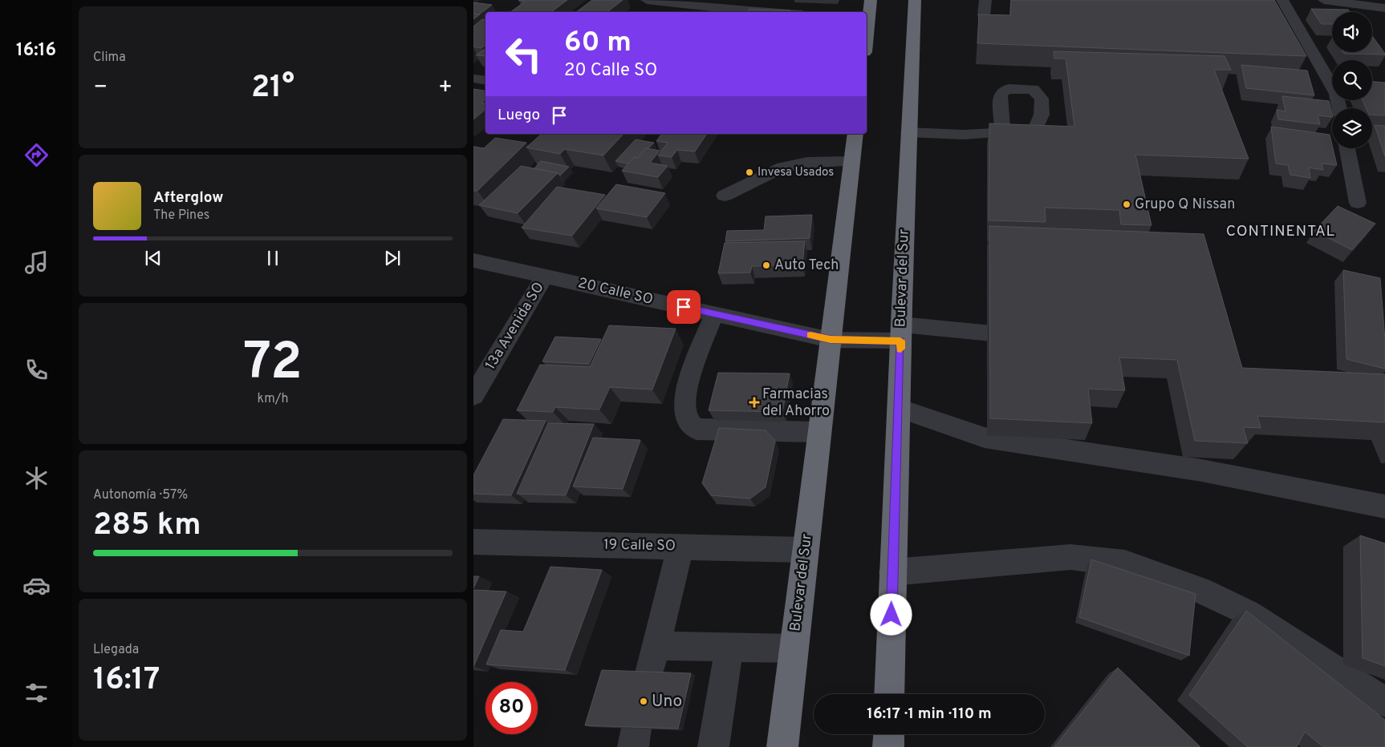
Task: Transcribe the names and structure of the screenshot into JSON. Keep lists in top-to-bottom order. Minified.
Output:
{"streets":{"highway":["Bulevar del Sur"],"street":["20 Calle SO","13a Avenida SO","19 Calle SO"]},"crossings":[["Bulevar del Sur","20 Calle SO"],["Bulevar del Sur","19 Calle SO"],["20 Calle SO","13a Avenida SO"]],"districts":["CONTINENTAL"],"places":{"other":["Invesa Usados","Grupo Q Nissan","Auto Tech","Uno"],"health":["Farmacias del Ahorro"]},"page":{"tabs":"16:16","tile":["Clima",["72","km/h"],["Autonomía · 57%","285 km"],["Llegada","16:17"]],"turn":["60 m","20 Calle SO"],"heat":["−","21°","+"],"then":"Luego","song":["Afterglow","The Pines"],"limit":"80","trip":"16:17 · 1 min · 110 m"}}
